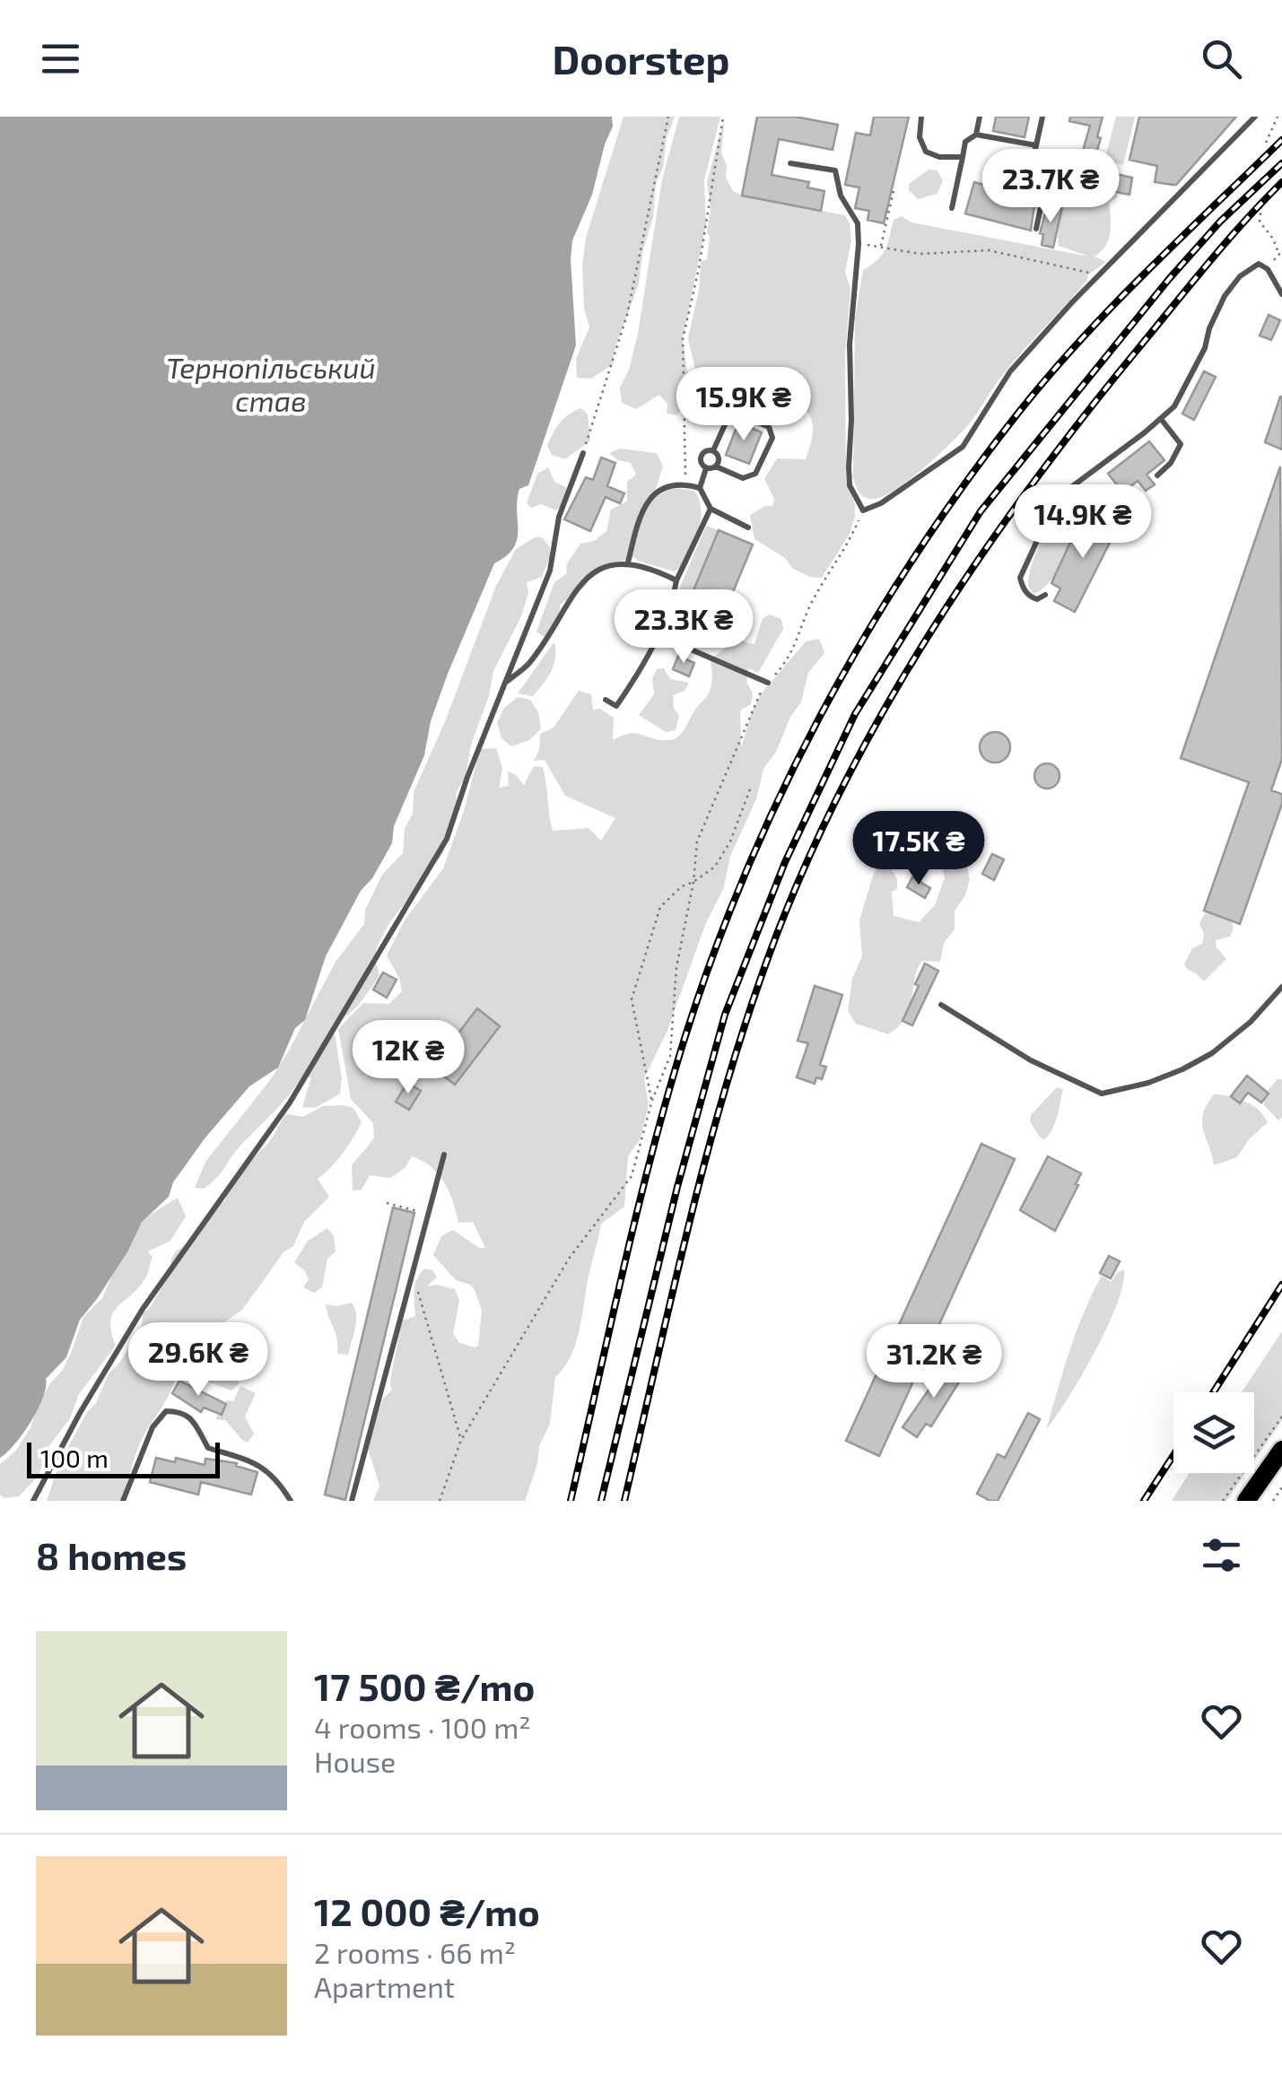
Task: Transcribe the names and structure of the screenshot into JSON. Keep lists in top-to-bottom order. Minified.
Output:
{"water":["Тернопільський став"],"scale_bar":"100 m","page":{"header":"Doorstep","price":["23.7K ₴","15.9K ₴","14.9K ₴","23.3K ₴","17.5K ₴","12K ₴","29.6K ₴","31.2K ₴"],"scale":"100 m","heading":"8 homes","list":[{"name":"17 500 ₴/mo","note":"4 rooms · 100 m² · House"},{"name":"12 000 ₴/mo","note":"2 rooms · 66 m² · Apartment"}]}}
